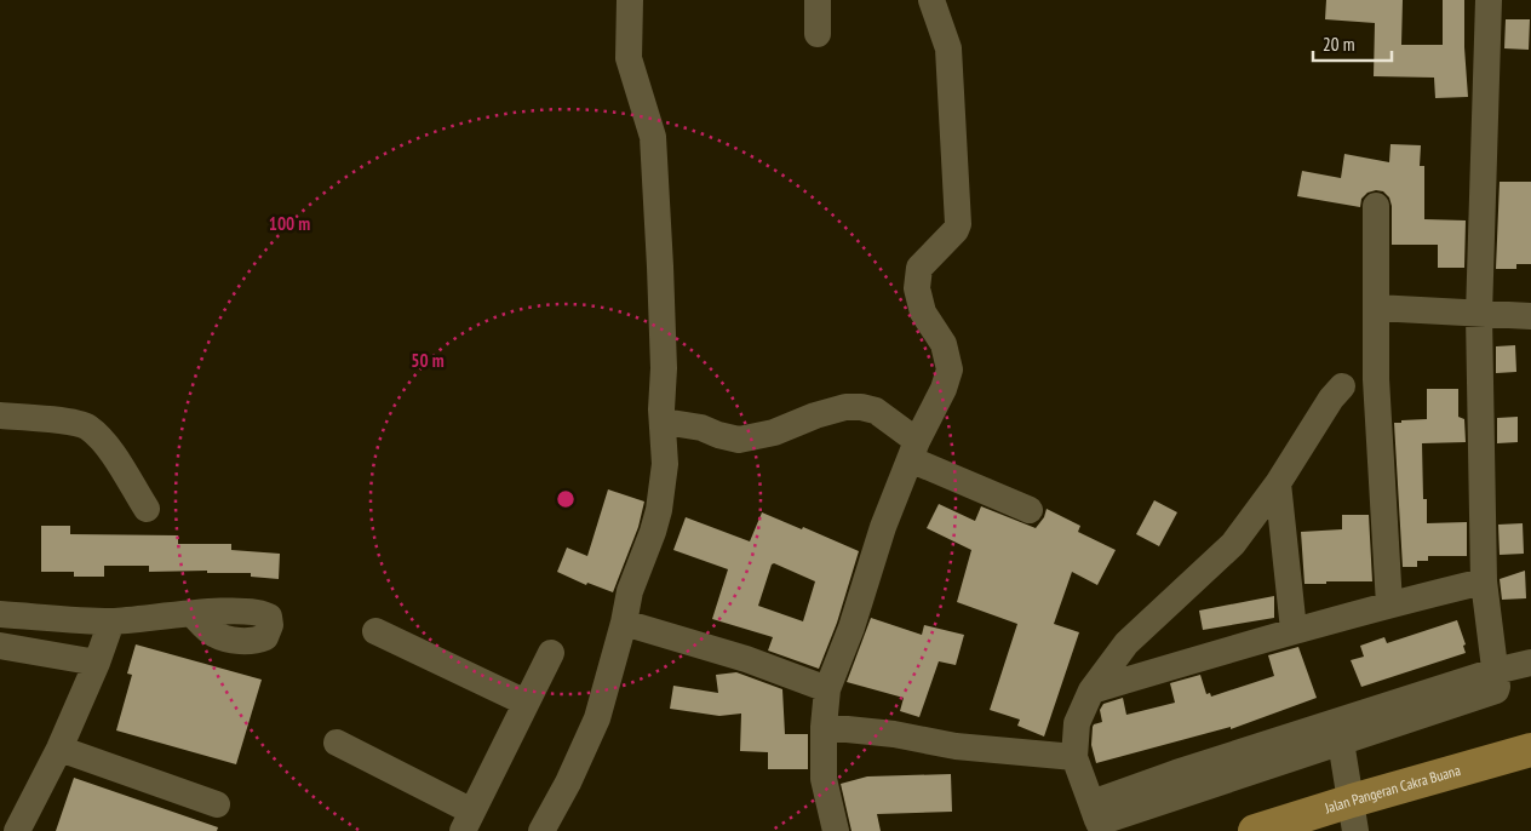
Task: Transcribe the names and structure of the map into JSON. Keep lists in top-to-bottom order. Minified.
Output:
{"streets":{"main road":["Jalan Pangeran Cakra Buana"]},"scale_bar":"20 m","rings":["100 m","50 m"]}
